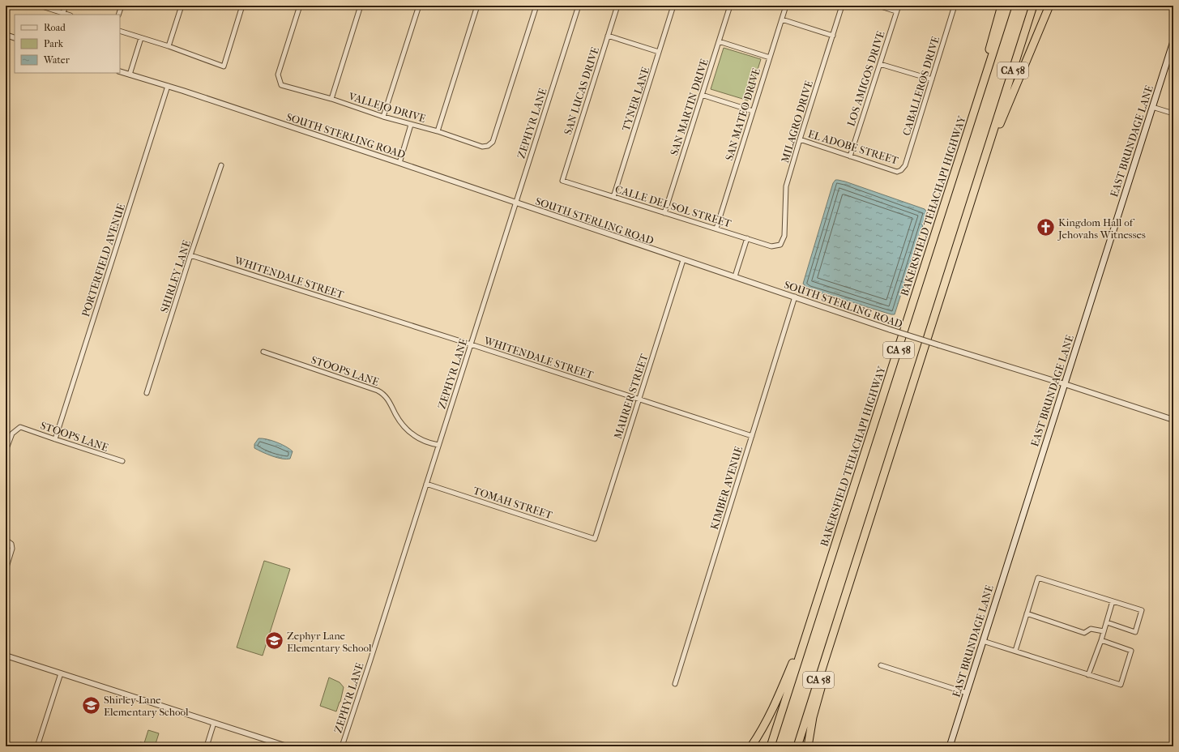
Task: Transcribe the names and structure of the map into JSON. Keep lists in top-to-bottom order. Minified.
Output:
{"streets":{"highway":["CA 58","BAKERSFIELD TEHACHAPI HIGHWAY"],"main road":["EAST BRUNDAGE LANE"],"street":["LOS AMIGOS DRIVE","CABALLEROS DRIVE","SAN LUCAS DRIVE","TYNER LANE","VALLEJO DRIVE","SAN MARTIN DRIVE","SAN MATEO DRIVE","MILAGRO DRIVE","ZEPHYR LANE","SOUTH STERLING ROAD","EL ADOBE STREET","CALLE DEL SOL STREET","PORTERFIELD AVENUE","SHIRLEY LANE","WHITENDALE STREET","STOOPS LANE","MAURER STREET","KIMBER AVENUE","TOMAH STREET"]},"crossings":[["LOS AMIGOS DRIVE","EL ADOBE STREET"],["CABALLEROS DRIVE","EL ADOBE STREET"],["SAN LUCAS DRIVE","CALLE DEL SOL STREET"],["TYNER LANE","CALLE DEL SOL STREET"],["SAN MARTIN DRIVE","CALLE DEL SOL STREET"],["SAN MATEO DRIVE","CALLE DEL SOL STREET"],["MILAGRO DRIVE","EL ADOBE STREET"],["MILAGRO DRIVE","CALLE DEL SOL STREET"],["ZEPHYR LANE","SOUTH STERLING ROAD"],["ZEPHYR LANE","WHITENDALE STREET"],["ZEPHYR LANE","STOOPS LANE"],["ZEPHYR LANE","TOMAH STREET"],["SOUTH STERLING ROAD","EAST BRUNDAGE LANE"],["SOUTH STERLING ROAD","PORTERFIELD AVENUE"],["SOUTH STERLING ROAD","MAURER STREET"],["SOUTH STERLING ROAD","KIMBER AVENUE"],["PORTERFIELD AVENUE","STOOPS LANE"],["SHIRLEY LANE","WHITENDALE STREET"],["WHITENDALE STREET","MAURER STREET"],["WHITENDALE STREET","KIMBER AVENUE"],["MAURER STREET","TOMAH STREET"]],"places":{"church":["Kingdom Hall of Jehovahs Witnesses"],"school or university":["Zephyr Lane Elementary School","Shirley Lane Elementary School"]},"legend":["Road","Park","Water"]}
